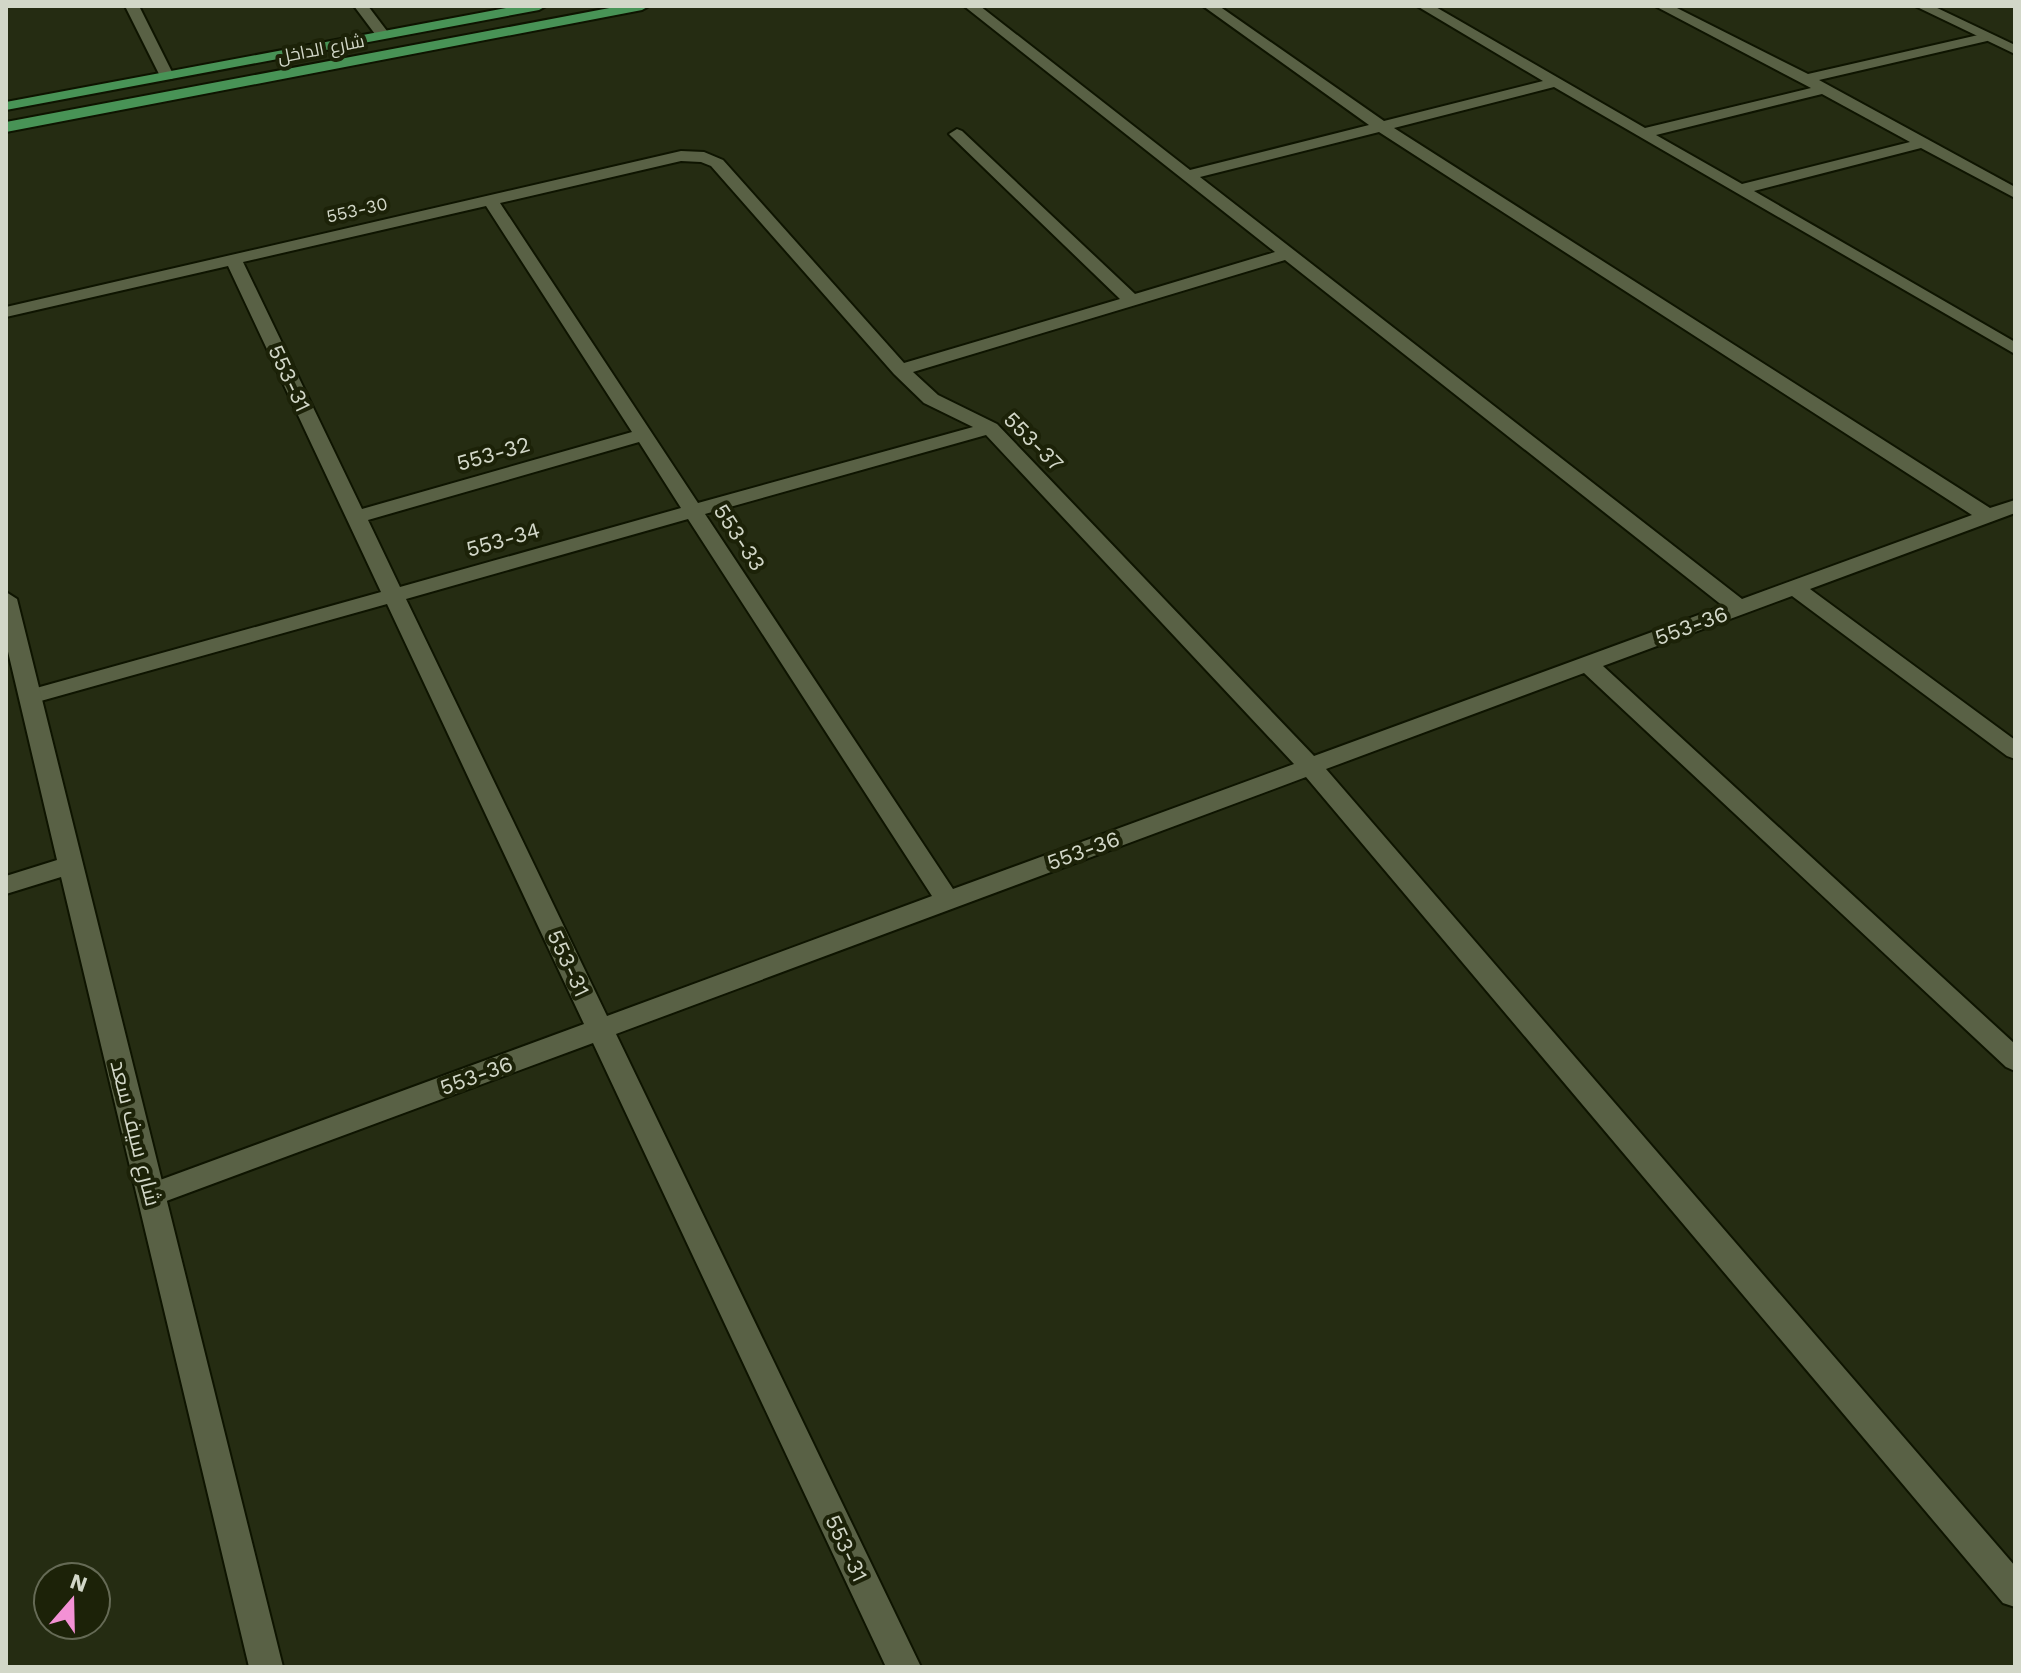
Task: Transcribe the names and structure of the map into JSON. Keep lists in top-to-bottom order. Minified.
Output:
{"streets":{"main road":["شارع الداخل"],"street":["553-30","553-31","553-37","553-32","553-33","553-34","553-36","شارع سيف سعد"]},"crossings":[["553-30","553-31"],["553-30","553-37"],["553-30","553-33"],["553-31","553-32"],["553-31","553-34"],["553-31","553-36"],["553-37","553-34"],["553-37","553-36"],["553-32","553-33"],["553-33","553-34"],["553-33","553-36"],["553-34","شارع سيف سعد"],["553-36","شارع سيف سعد"]],"north":"top"}
